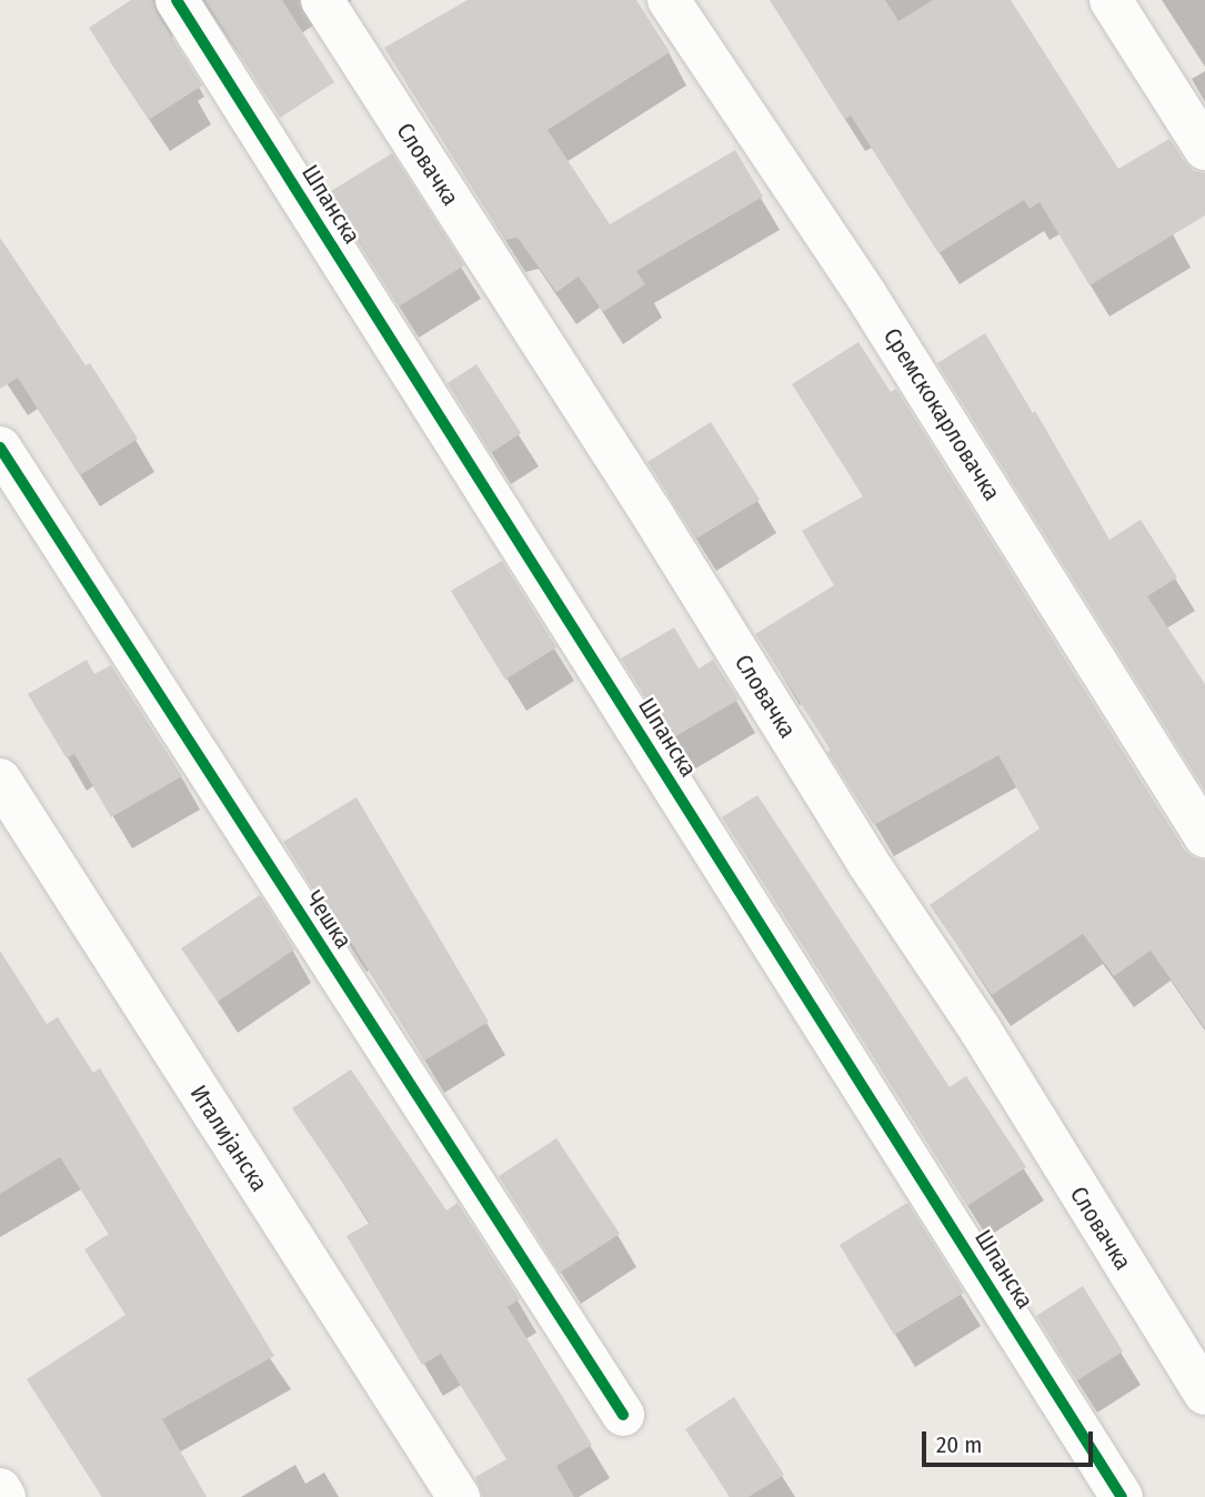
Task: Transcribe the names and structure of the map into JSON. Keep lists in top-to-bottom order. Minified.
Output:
{"streets":{"street":["Словачка","Шпанска","Сремскокарловачка","Чешка","Италијанска"]},"scale_bar":"20 m"}
